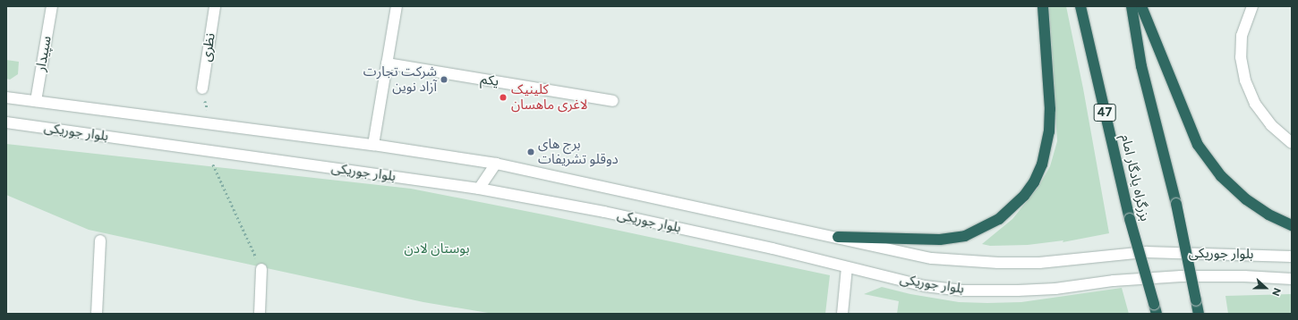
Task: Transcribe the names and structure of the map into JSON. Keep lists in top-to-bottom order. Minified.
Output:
{"streets":{"highway":["47","بزرگراه یادگار امام"],"main road":["نظری","سپیدار","یکم","بلوار جوریکی"]},"crossings":[["سپیدار","بلوار جوریکی"]],"parks":["بوستان لادن"],"places":["شرکت تجارت آزاد نوین","کلینیک لاغری ماهسان","برج های دوقلو تشریفات"],"north":"right"}
